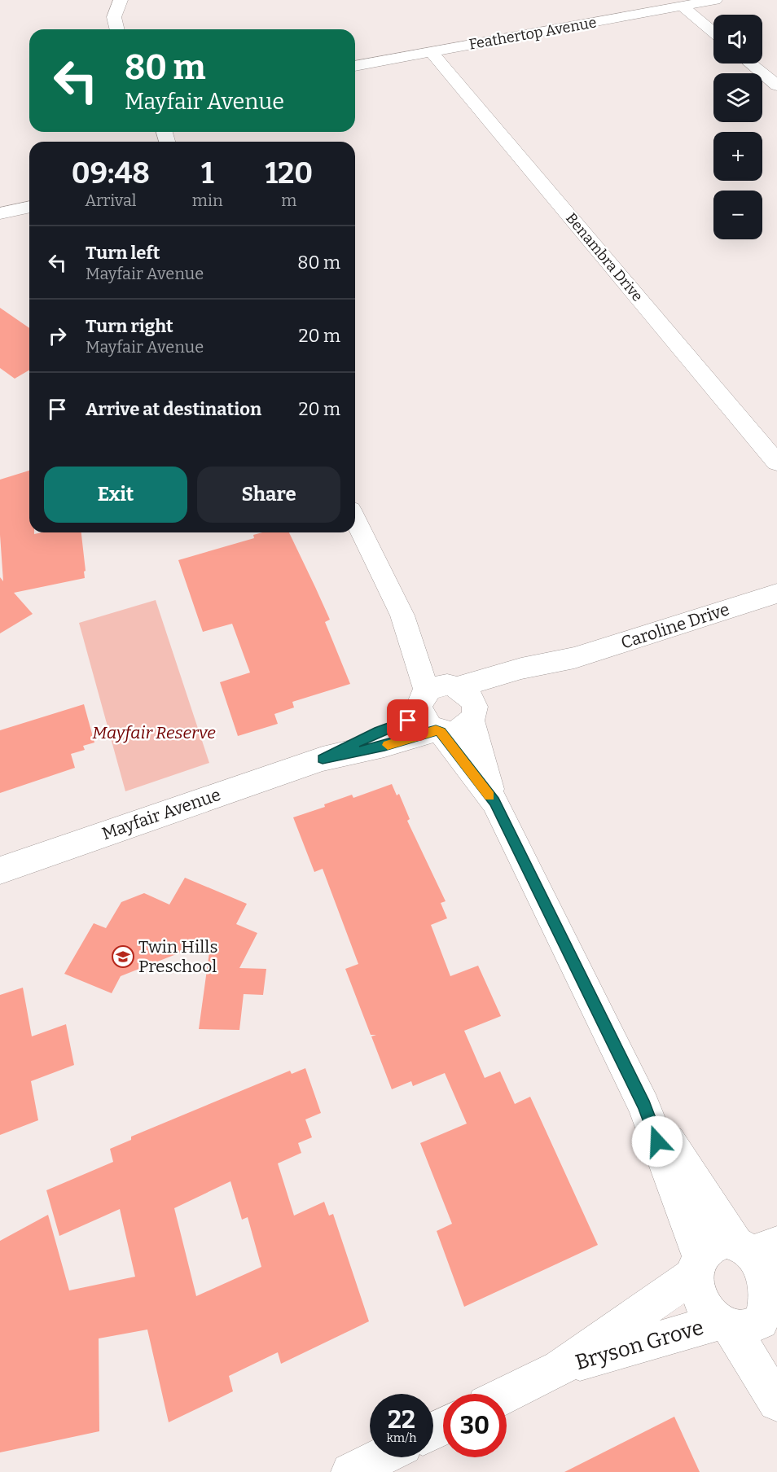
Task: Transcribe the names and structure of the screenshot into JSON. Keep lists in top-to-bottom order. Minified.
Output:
{"streets":{"street":["Feathertop Avenue","Benambra Drive","Caroline Drive","Mayfair Avenue","Bryson Grove"]},"crossings":[["Feathertop Avenue","Benambra Drive"],["Caroline Drive","Mayfair Avenue"]],"parks":["Mayfair Reserve"],"places":{"school or university":["Twin Hills Preschool"]},"page":{"map_buttons":["+","−"],"turn":["80 m","Mayfair Avenue"],"eta":["09:48","Arrival","1","min","120","m"],"list":[{"name":"Turn left","note":"Mayfair Avenue","value":"80 m"},{"name":"Turn right","note":"Mayfair Avenue","value":"20 m"},{"name":"Arrive at destination","value":"20 m"}],"buttons":["Exit","Share"],"speed":"22 km/h","limit":"30"}}
